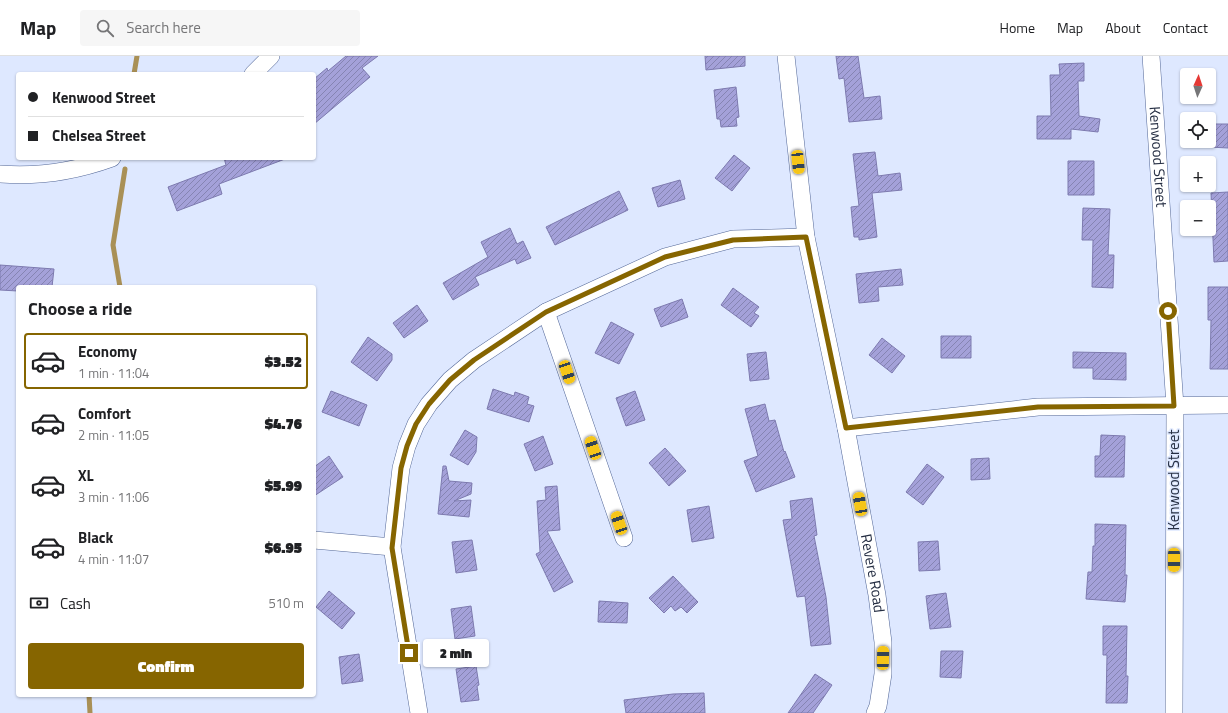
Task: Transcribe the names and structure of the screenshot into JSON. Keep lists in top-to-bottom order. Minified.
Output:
{"streets":{"street":["Kenwood Street","Revere Road"]},"north":"top","page":{"header":"Map","search":"Search here","nav":["Home","Map","About","Contact"],"map_buttons":["+","−"],"banner":["Kenwood Street","Chelsea Street"],"heading":"Choose a ride","list":[{"name":"Economy","note":"1 min · 11:04","value":"$3.52"},{"name":"Comfort","note":"2 min · 11:05","value":"$4.76"},{"name":"XL","note":"3 min · 11:06","value":"$5.99"},{"name":"Black","note":"4 min · 11:07","value":"$6.95"}],"pay":["Cash","510 m"],"buttons":"Confirm","bubble":"2 min"}}
